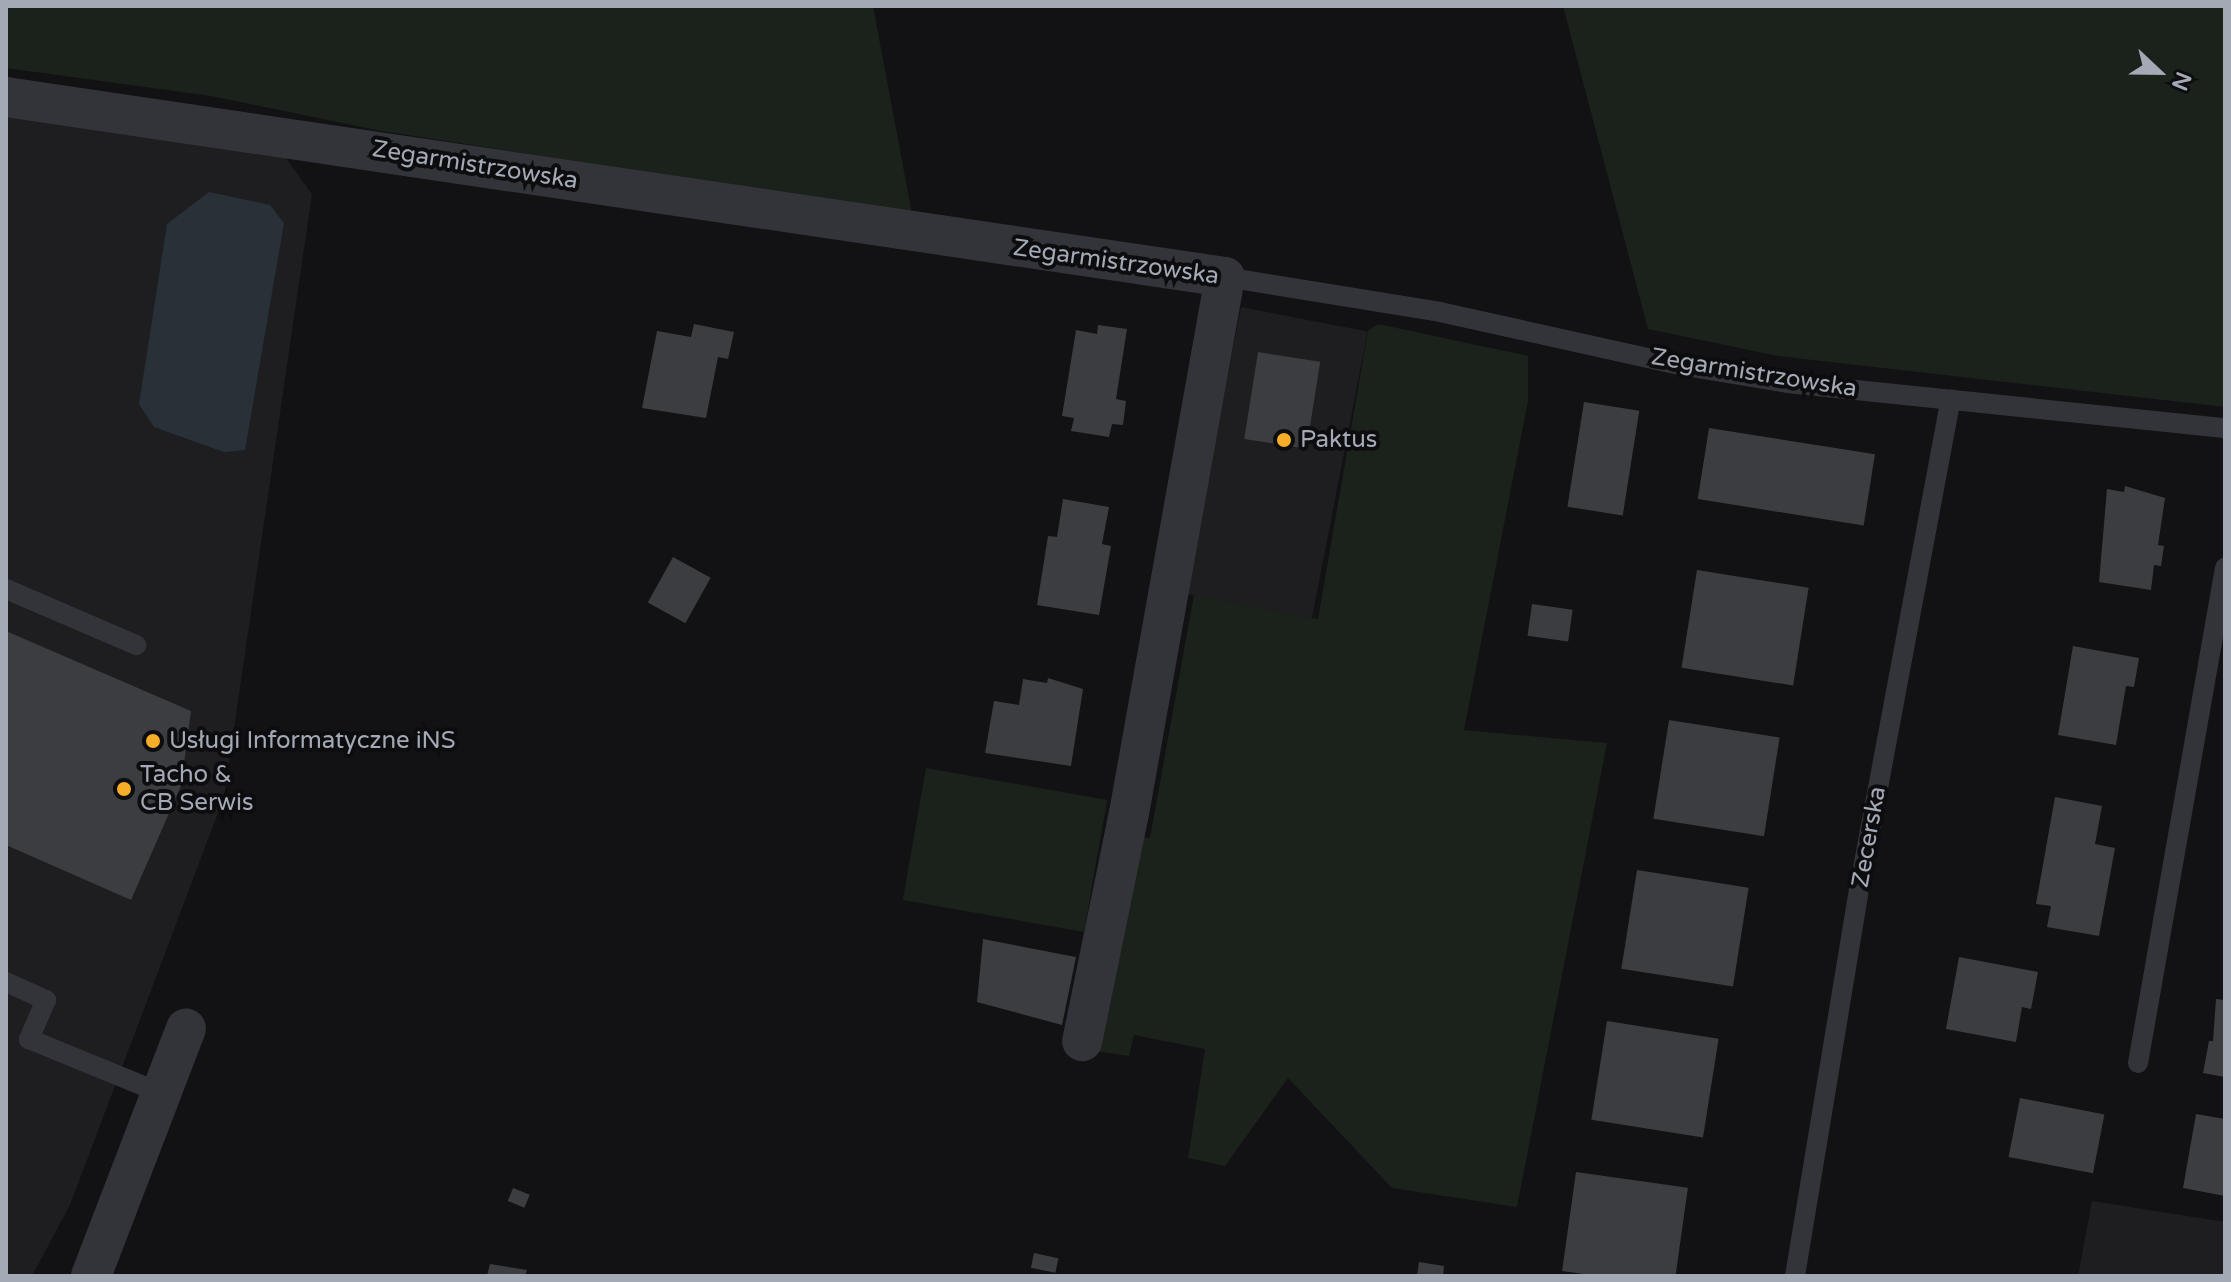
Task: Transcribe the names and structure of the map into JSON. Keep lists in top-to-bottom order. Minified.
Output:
{"streets":{"street":["Zegarmistrzowska"],"lane":["Zecerska"]},"crossings":[["Zegarmistrzowska","Zecerska"]],"places":["Paktus","Usługi Informatyczne iNS","Tacho & CB Serwis"],"north":"right"}
